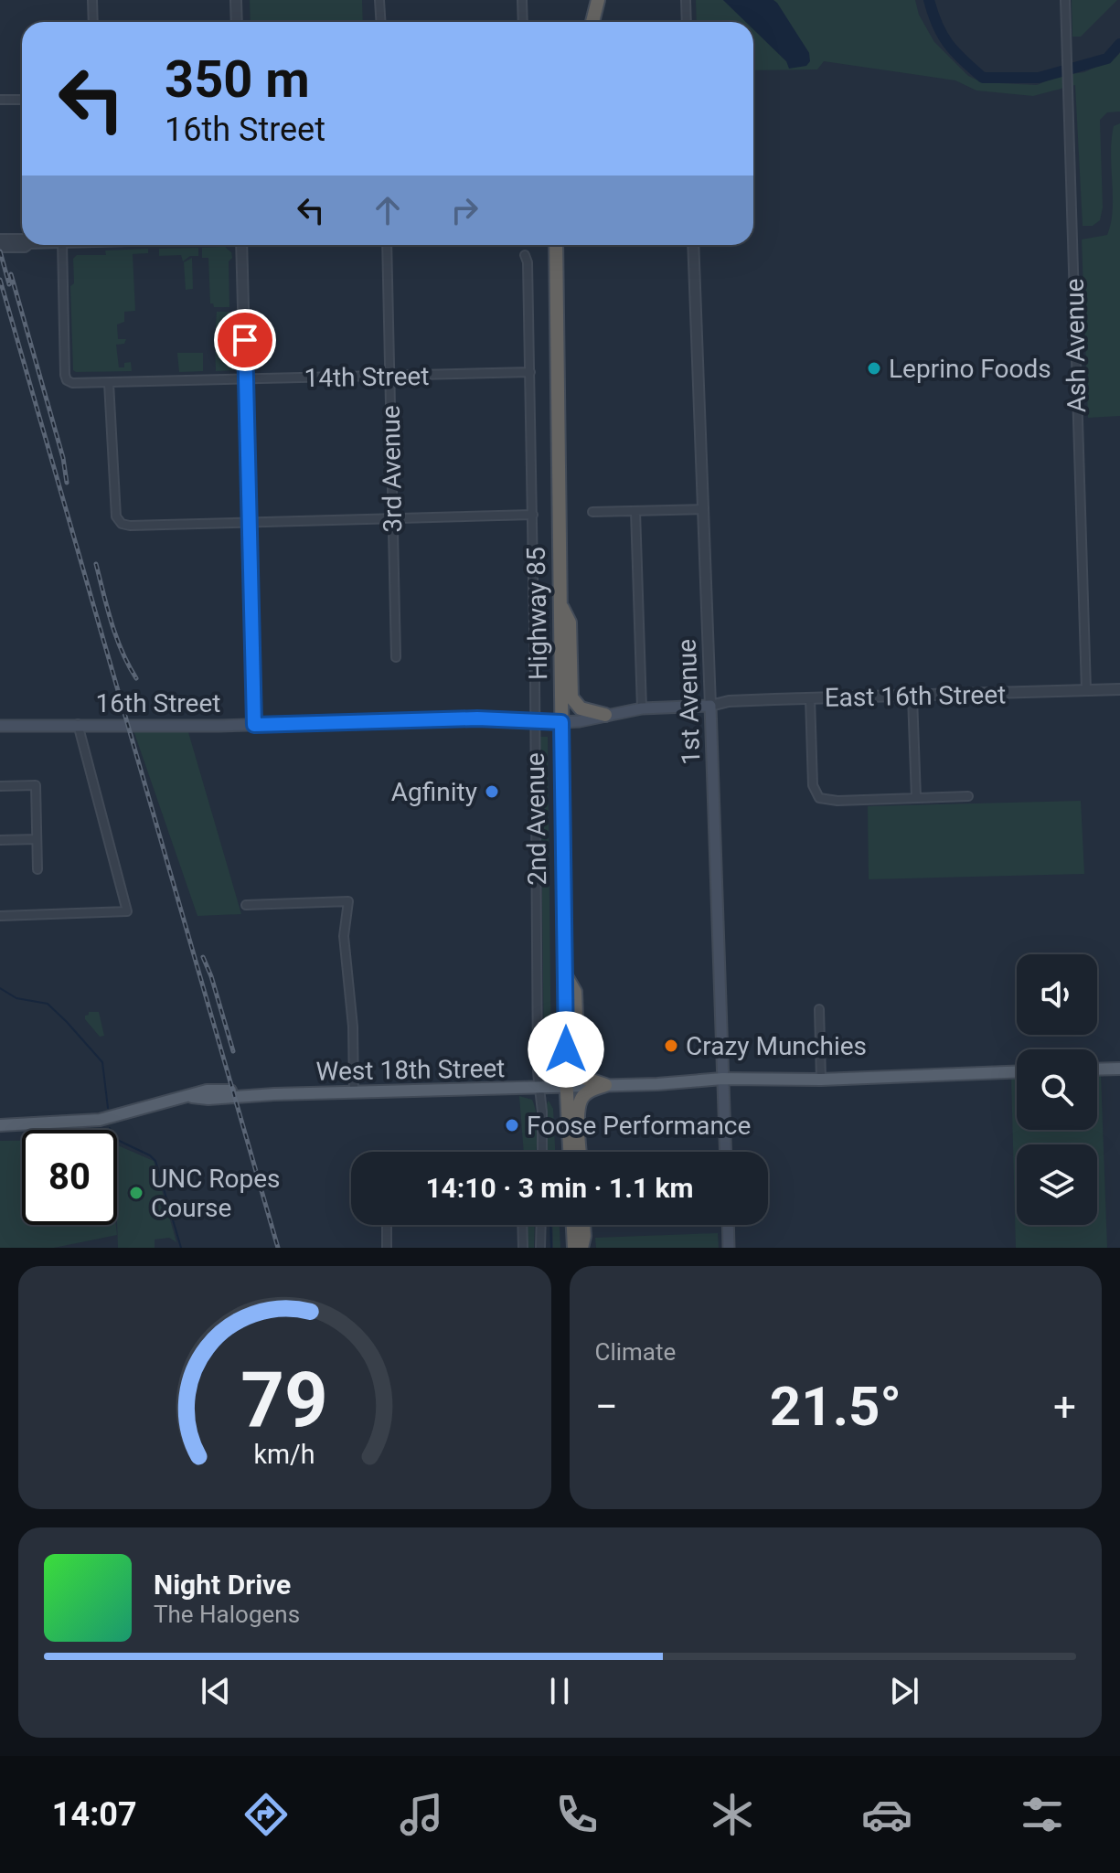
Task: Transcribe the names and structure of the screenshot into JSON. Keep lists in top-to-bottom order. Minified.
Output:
{"streets":{"highway":["Highway 85"],"main road":["1st Avenue","16th Street","West 18th Street"],"street":["Ash Avenue","14th Street","3rd Avenue","East 16th Street","2nd Avenue"]},"crossings":[["Ash Avenue","East 16th Street"],["14th Street","3rd Avenue"],["14th Street","2nd Avenue"],["Highway 85","16th Street"],["Highway 85","West 18th Street"],["East 16th Street","1st Avenue"],["East 16th Street","16th Street"],["1st Avenue","16th Street"],["1st Avenue","West 18th Street"],["16th Street","2nd Avenue"],["2nd Avenue","West 18th Street"]],"places":["Leprino Foods","Agfinity","Crazy Munchies","Foose Performance","UNC Ropes Course"],"page":{"turn":["350 m","16th Street"],"limit":"80","trip":"14:10 · 3 min · 1.1 km","tile":"Climate","heat":["−","21.5°","+"],"song":["Night Drive","The Halogens"],"tabs":"14:07","gauge":["79","km/h"]}}
